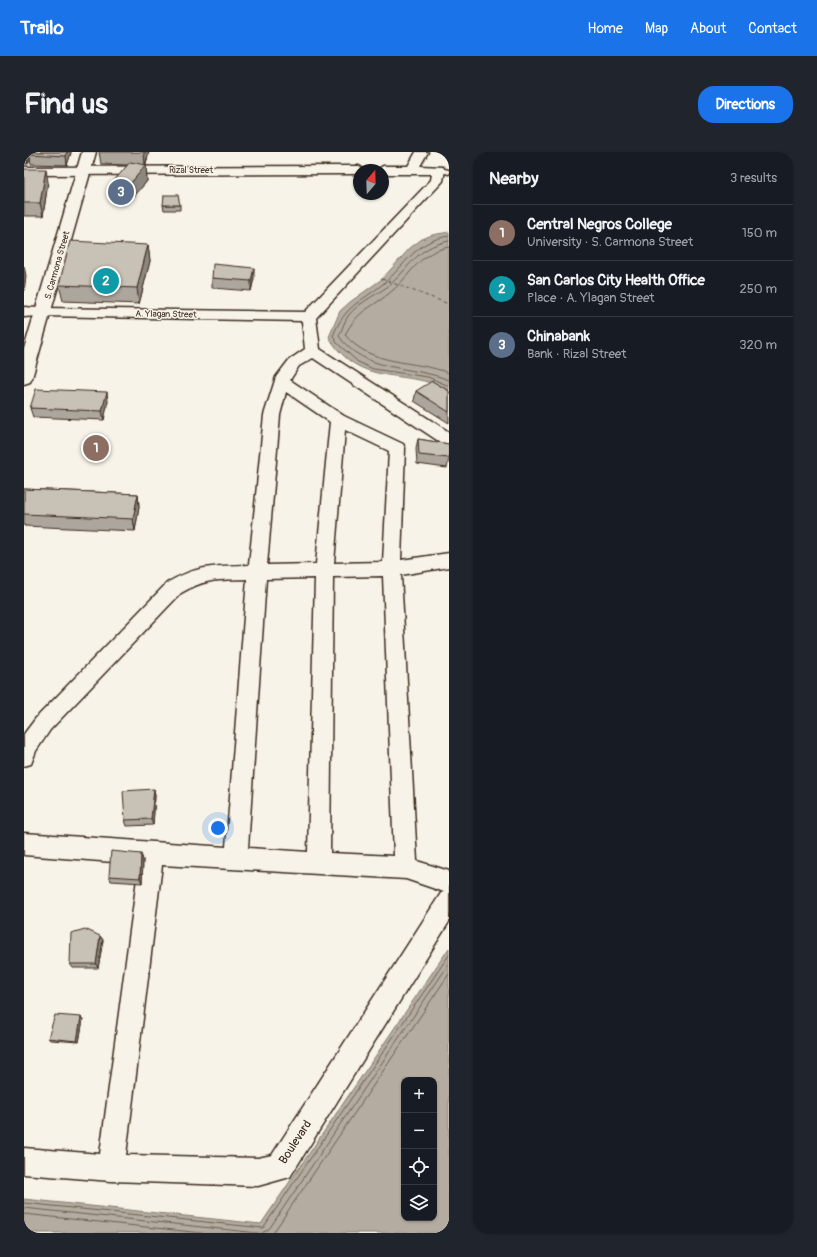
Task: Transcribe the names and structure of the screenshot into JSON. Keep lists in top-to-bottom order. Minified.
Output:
{"streets":{"main road":["S. Carmona Street","A. Ylagan Street"],"street":["Rizal Street","Boulevard"]},"crossings":[["Rizal Street","S. Carmona Street"],["S. Carmona Street","A. Ylagan Street"]],"north":"top","page":{"header":"Trailo","nav":["Home","Map","About","Contact"],"buttons":"Directions","title":"Find us","heading":["Nearby","3 results"],"pins":["3","2","1"],"list":[{"mark":"1","name":"Central Negros College","note":"University · S. Carmona Street","value":"150 m"},{"mark":"2","name":"San Carlos City Health Office","note":"Place · A. Ylagan Street","value":"250 m"},{"mark":"3","name":"Chinabank","note":"Bank · Rizal Street","value":"320 m"}],"map_buttons":["+","−"]}}
